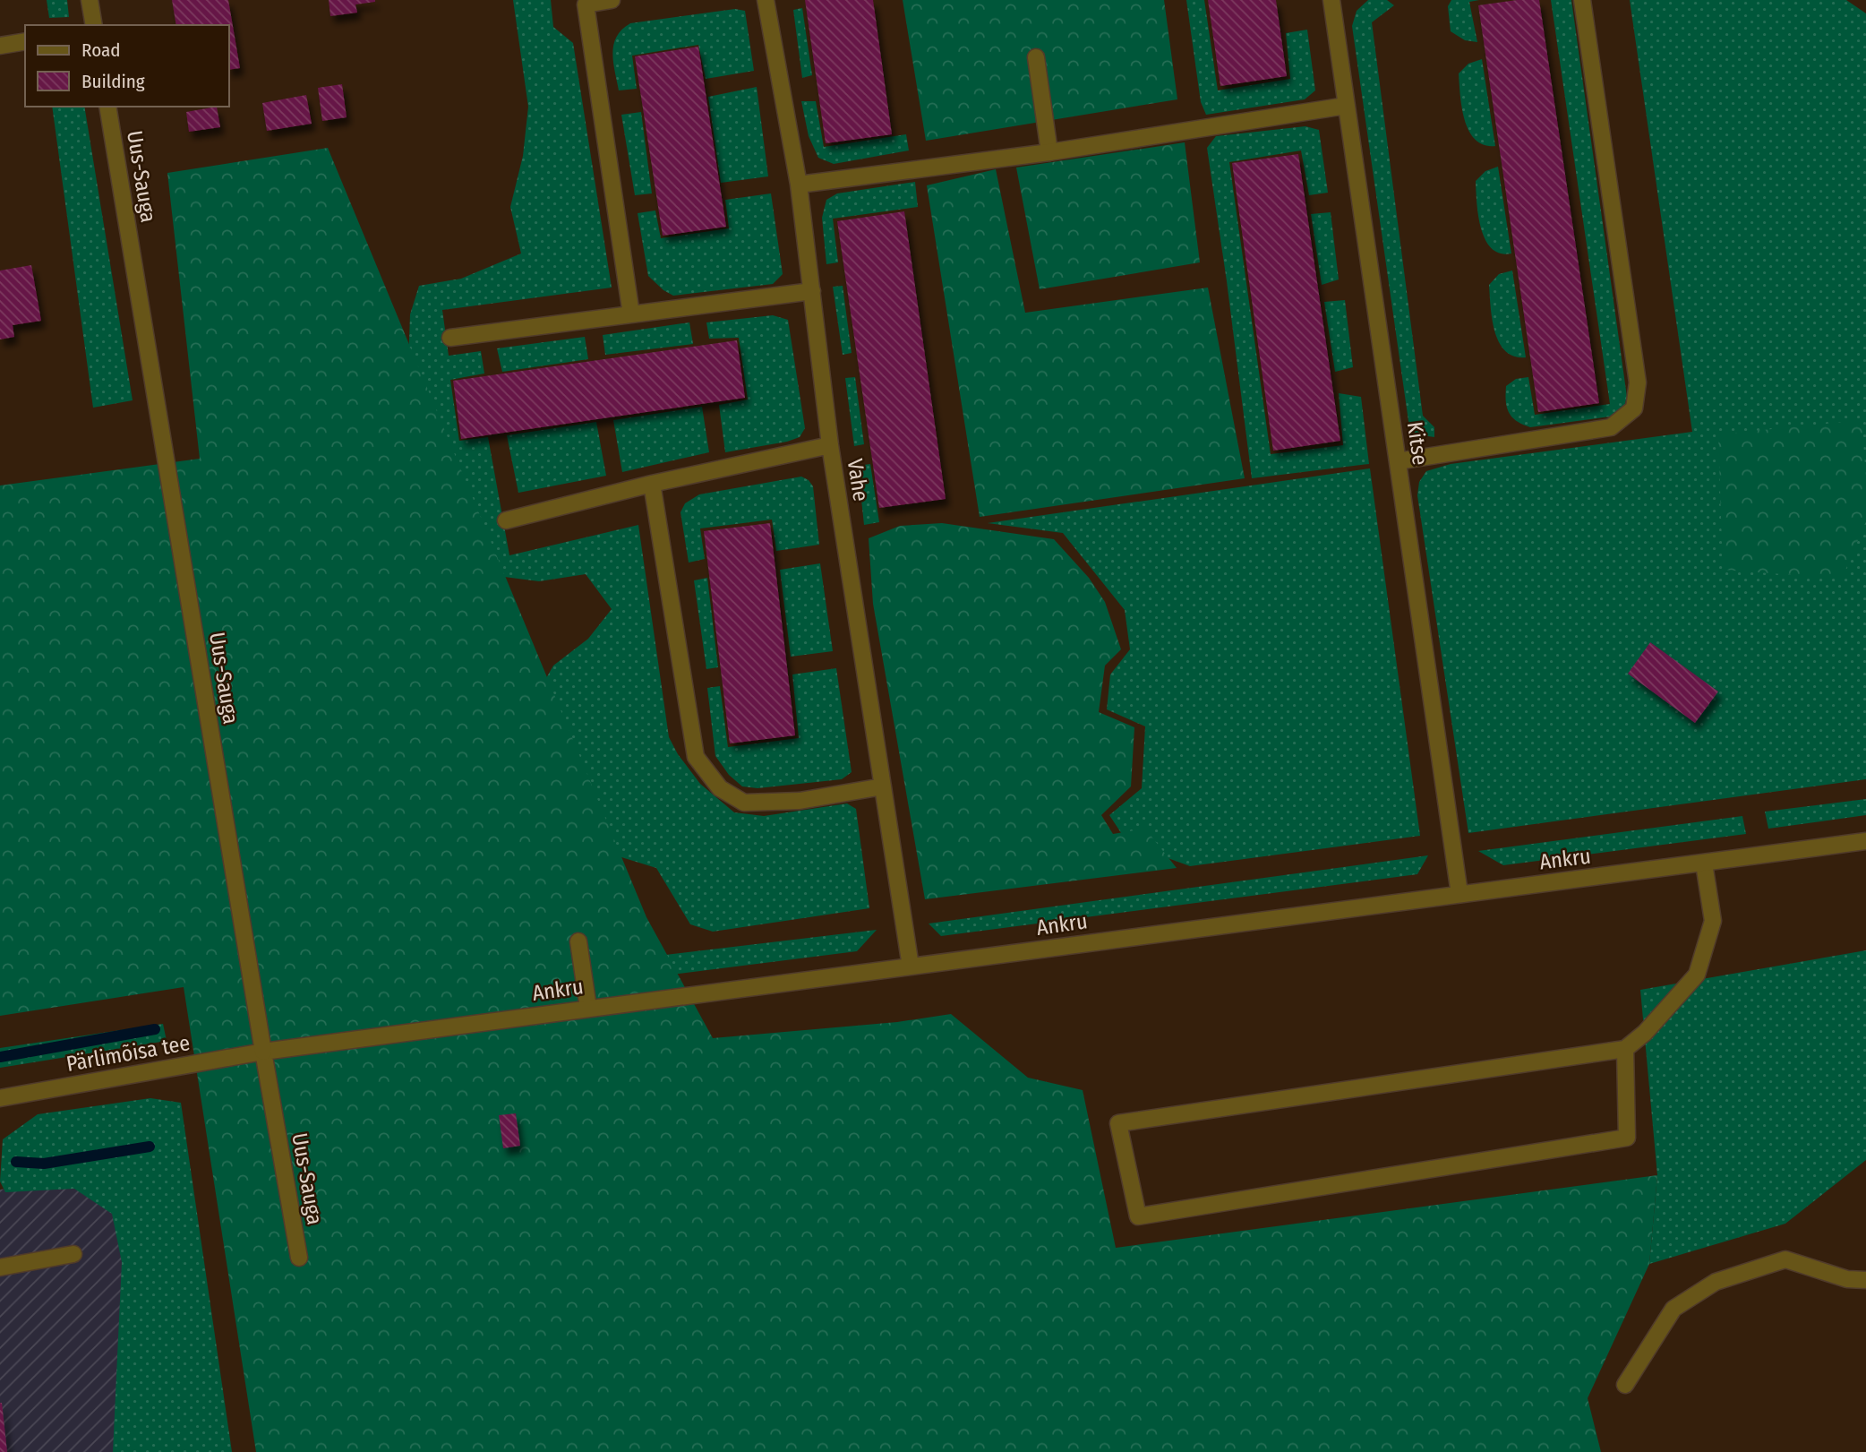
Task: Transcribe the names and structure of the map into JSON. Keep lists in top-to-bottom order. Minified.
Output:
{"streets":{"street":["Uus-Sauga","Kitse","Vahe","Ankru","Pärlimõisa tee"]},"crossings":[["Uus-Sauga","Ankru"],["Uus-Sauga","Pärlimõisa tee"],["Kitse","Ankru"],["Vahe","Ankru"],["Ankru","Pärlimõisa tee"]],"legend":["Road","Building"]}
